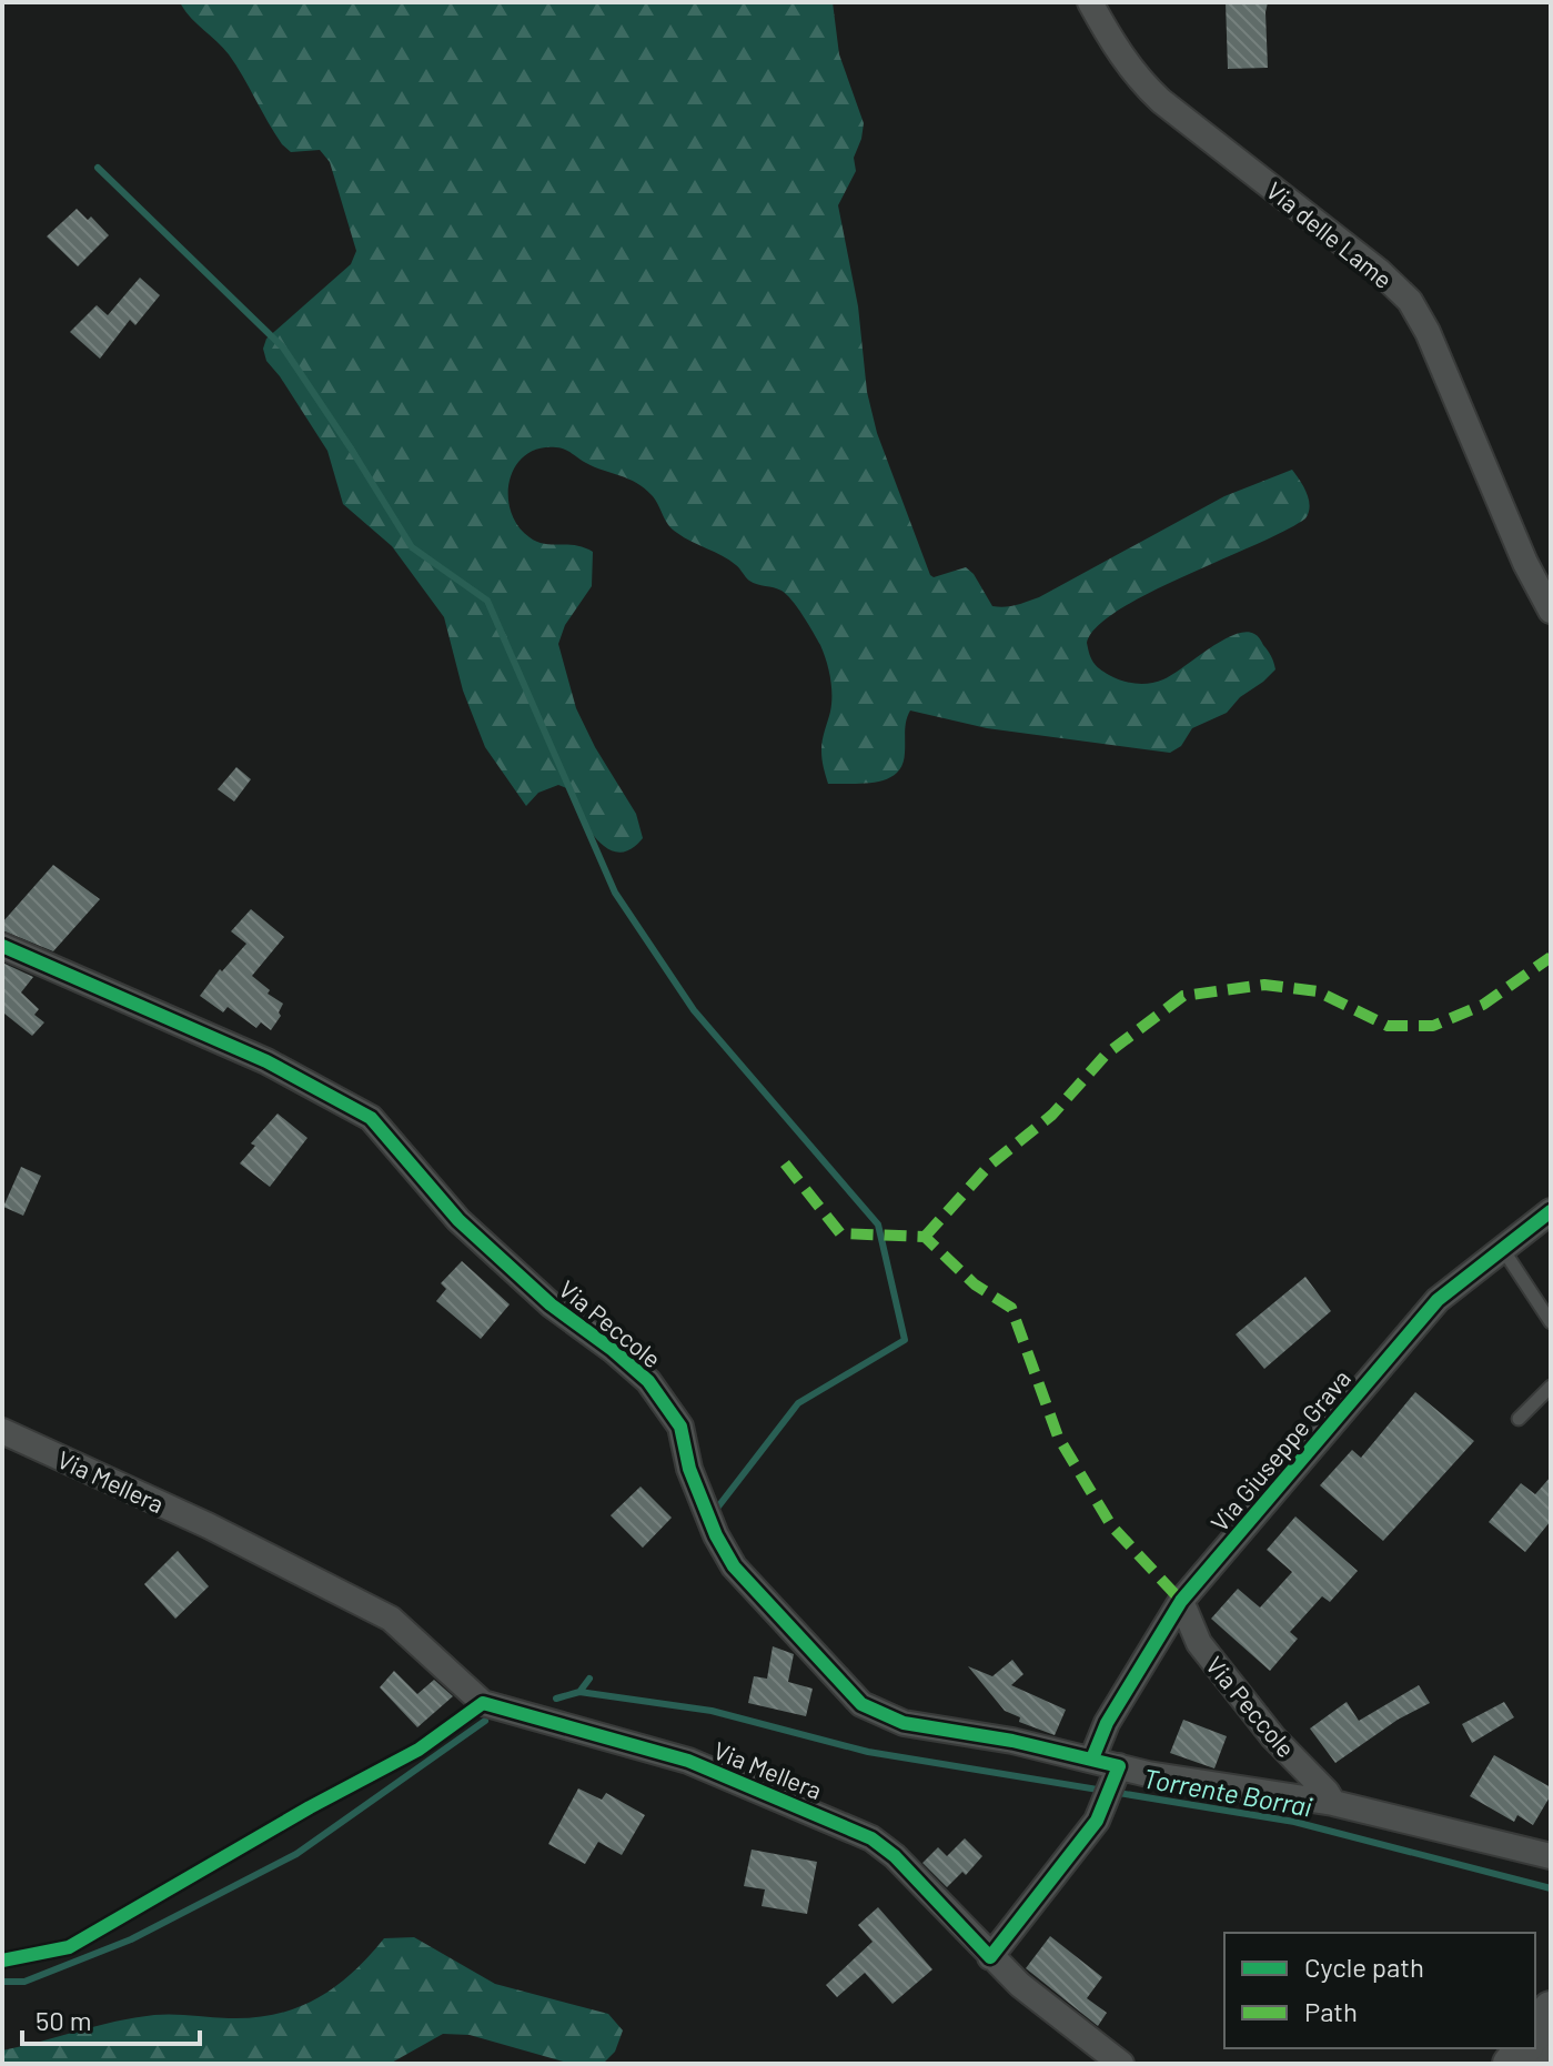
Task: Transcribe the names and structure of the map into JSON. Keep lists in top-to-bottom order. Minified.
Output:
{"streets":{"street":["Via delle Lame","Via Peccole","Via Giuseppe Grava","Via Mellera"]},"crossings":[["Via Peccole","Via Giuseppe Grava"]],"water":["Torrente Borrai"],"legend":["Cycle path","Path"],"scale_bar":"50 m"}
